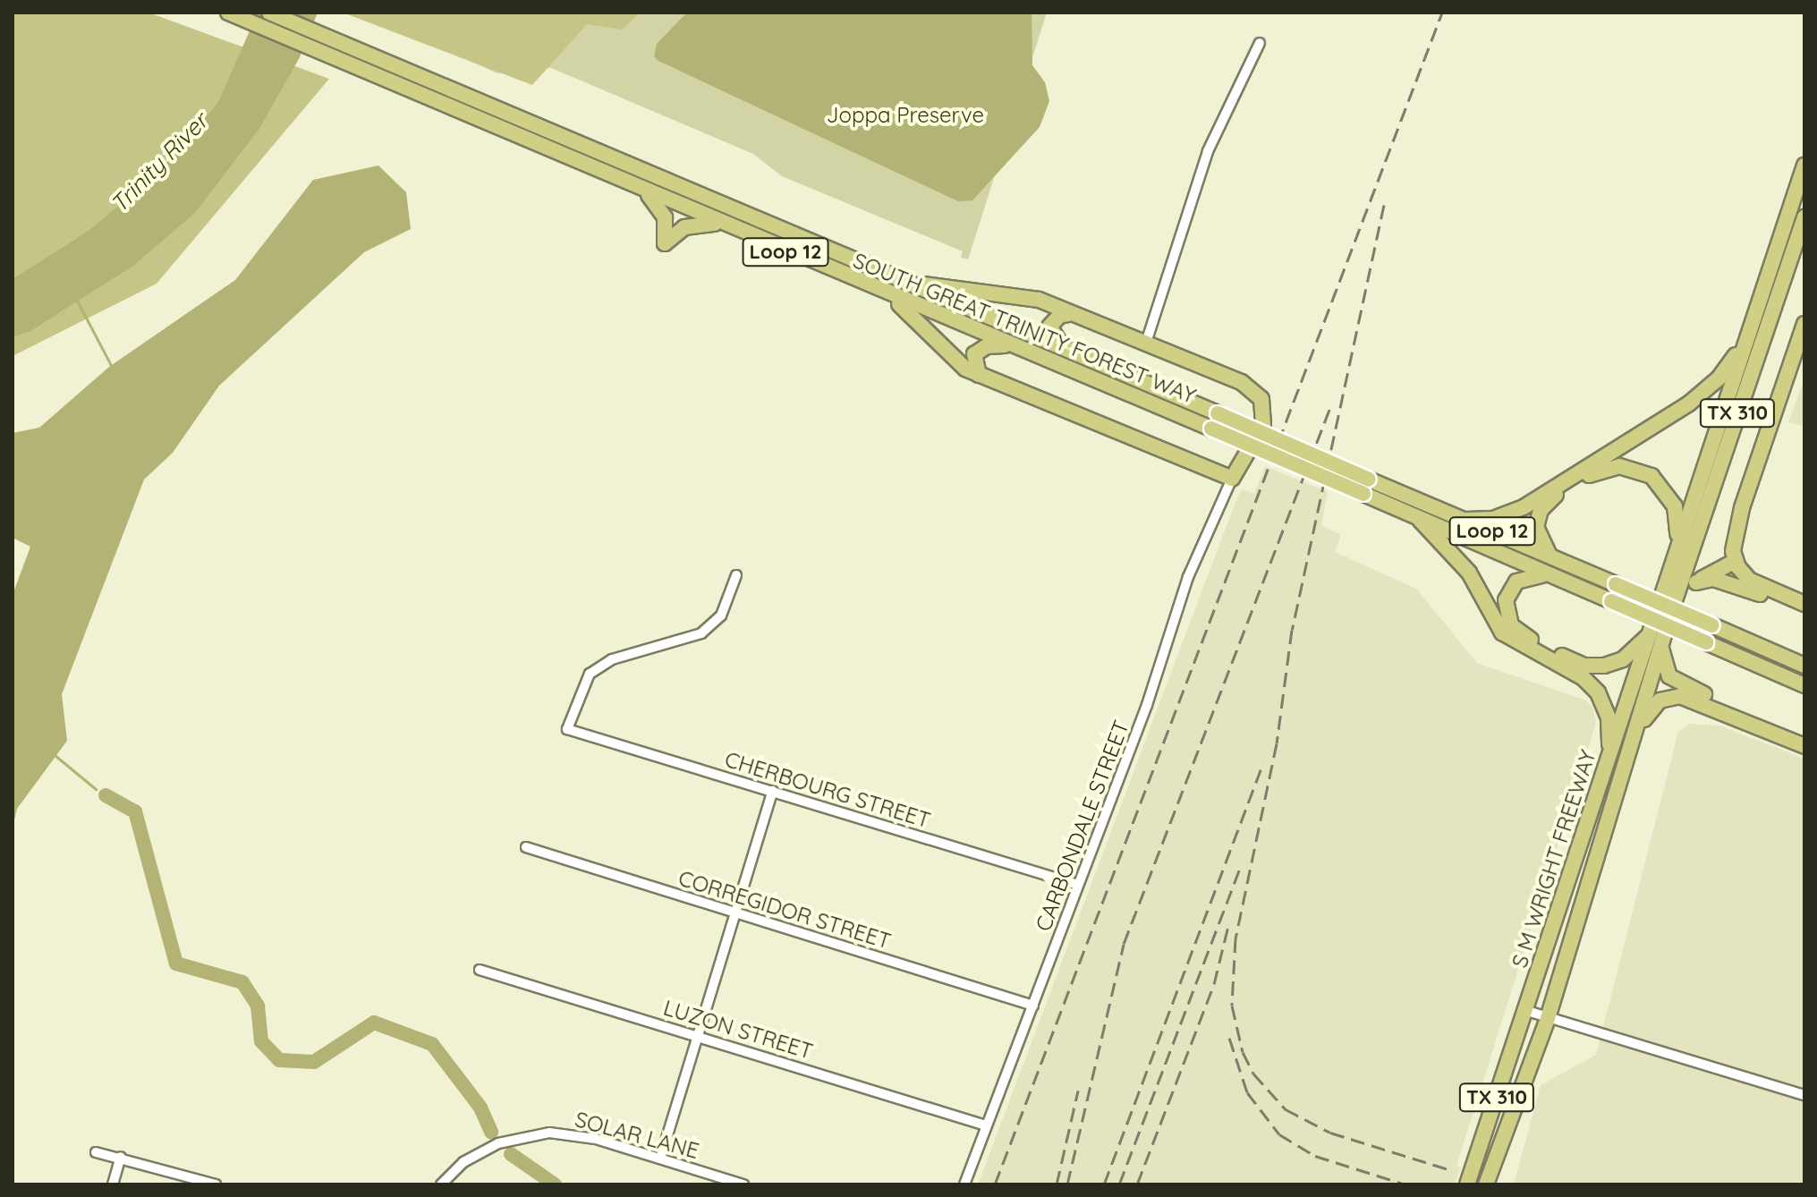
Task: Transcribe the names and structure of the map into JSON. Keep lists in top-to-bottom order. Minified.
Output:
{"streets":{"main road":["Loop 12","SOUTH GREAT TRINITY FOREST WAY","TX 310","S M WRIGHT FREEWAY"],"street":["CHERBOURG STREET","CARBONDALE STREET","CORREGIDOR STREET","LUZON STREET","SOLAR LANE"]},"crossings":[["TX 310","S M WRIGHT FREEWAY"],["CHERBOURG STREET","CARBONDALE STREET"],["CARBONDALE STREET","CORREGIDOR STREET"],["CARBONDALE STREET","LUZON STREET"]],"water":["Trinity River"],"parks":["Joppa Preserve"]}
